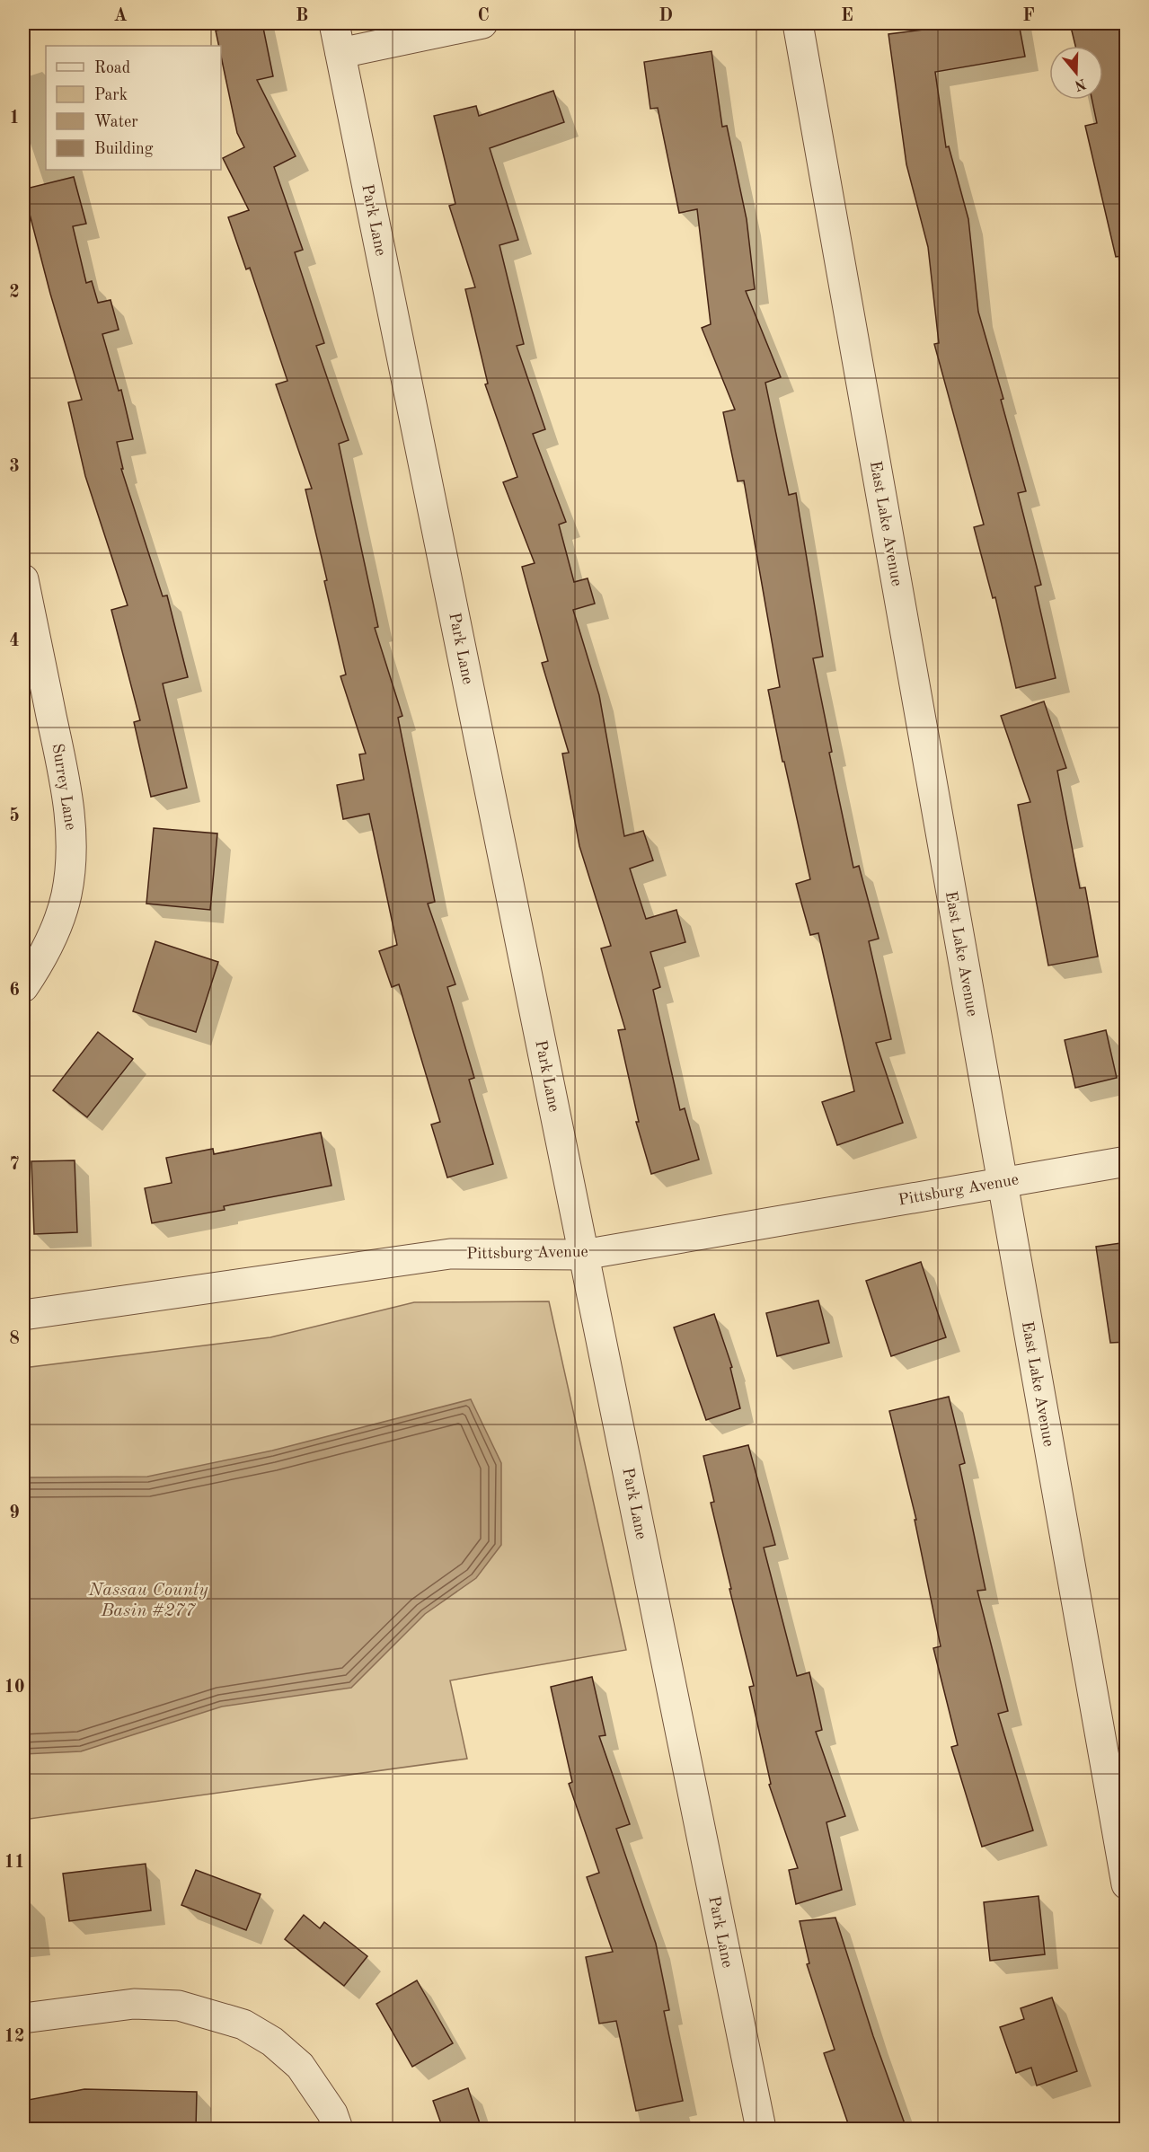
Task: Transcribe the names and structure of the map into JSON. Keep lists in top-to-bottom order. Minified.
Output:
{"streets":{"street":["Park Lane","East Lake Avenue","Surrey Lane","Pittsburg Avenue"]},"crossings":[["Park Lane","Pittsburg Avenue"],["East Lake Avenue","Pittsburg Avenue"]],"water":["Nassau County Basin #277"],"legend":["Road","Park","Water","Building"],"north":"bottom","grid":{"columns":["A","B","C","D","E","F"],"rows":["1","2","3","4","5","6","7","8","9","10","11","12"]}}
